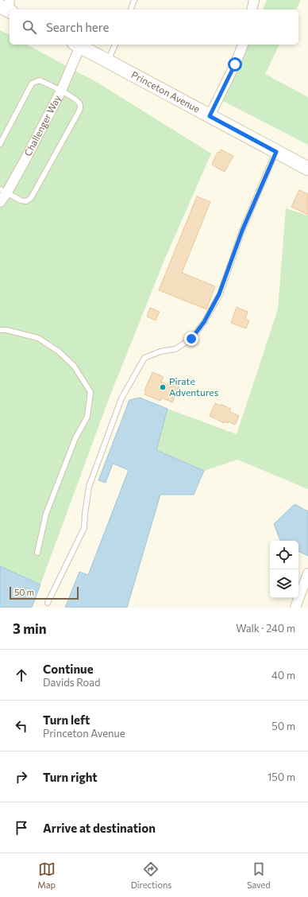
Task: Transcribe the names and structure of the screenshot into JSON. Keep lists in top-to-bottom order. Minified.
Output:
{"streets":{"main road":["Princeton Avenue"],"street":["Challenger Way"]},"crossings":[["Princeton Avenue","Challenger Way"]],"places":["Pirate Adventures"],"scale_bar":"50 m","page":{"search":"Search here","scale":"50 m","heading":["3 min","Walk · 240 m"],"list":[["Continue","Davids Road","40 m"],["Turn left","Princeton Avenue","50 m"],["Turn right","150 m"],"Arrive at destination"],"nav":["Map","Directions","Saved"]}}
